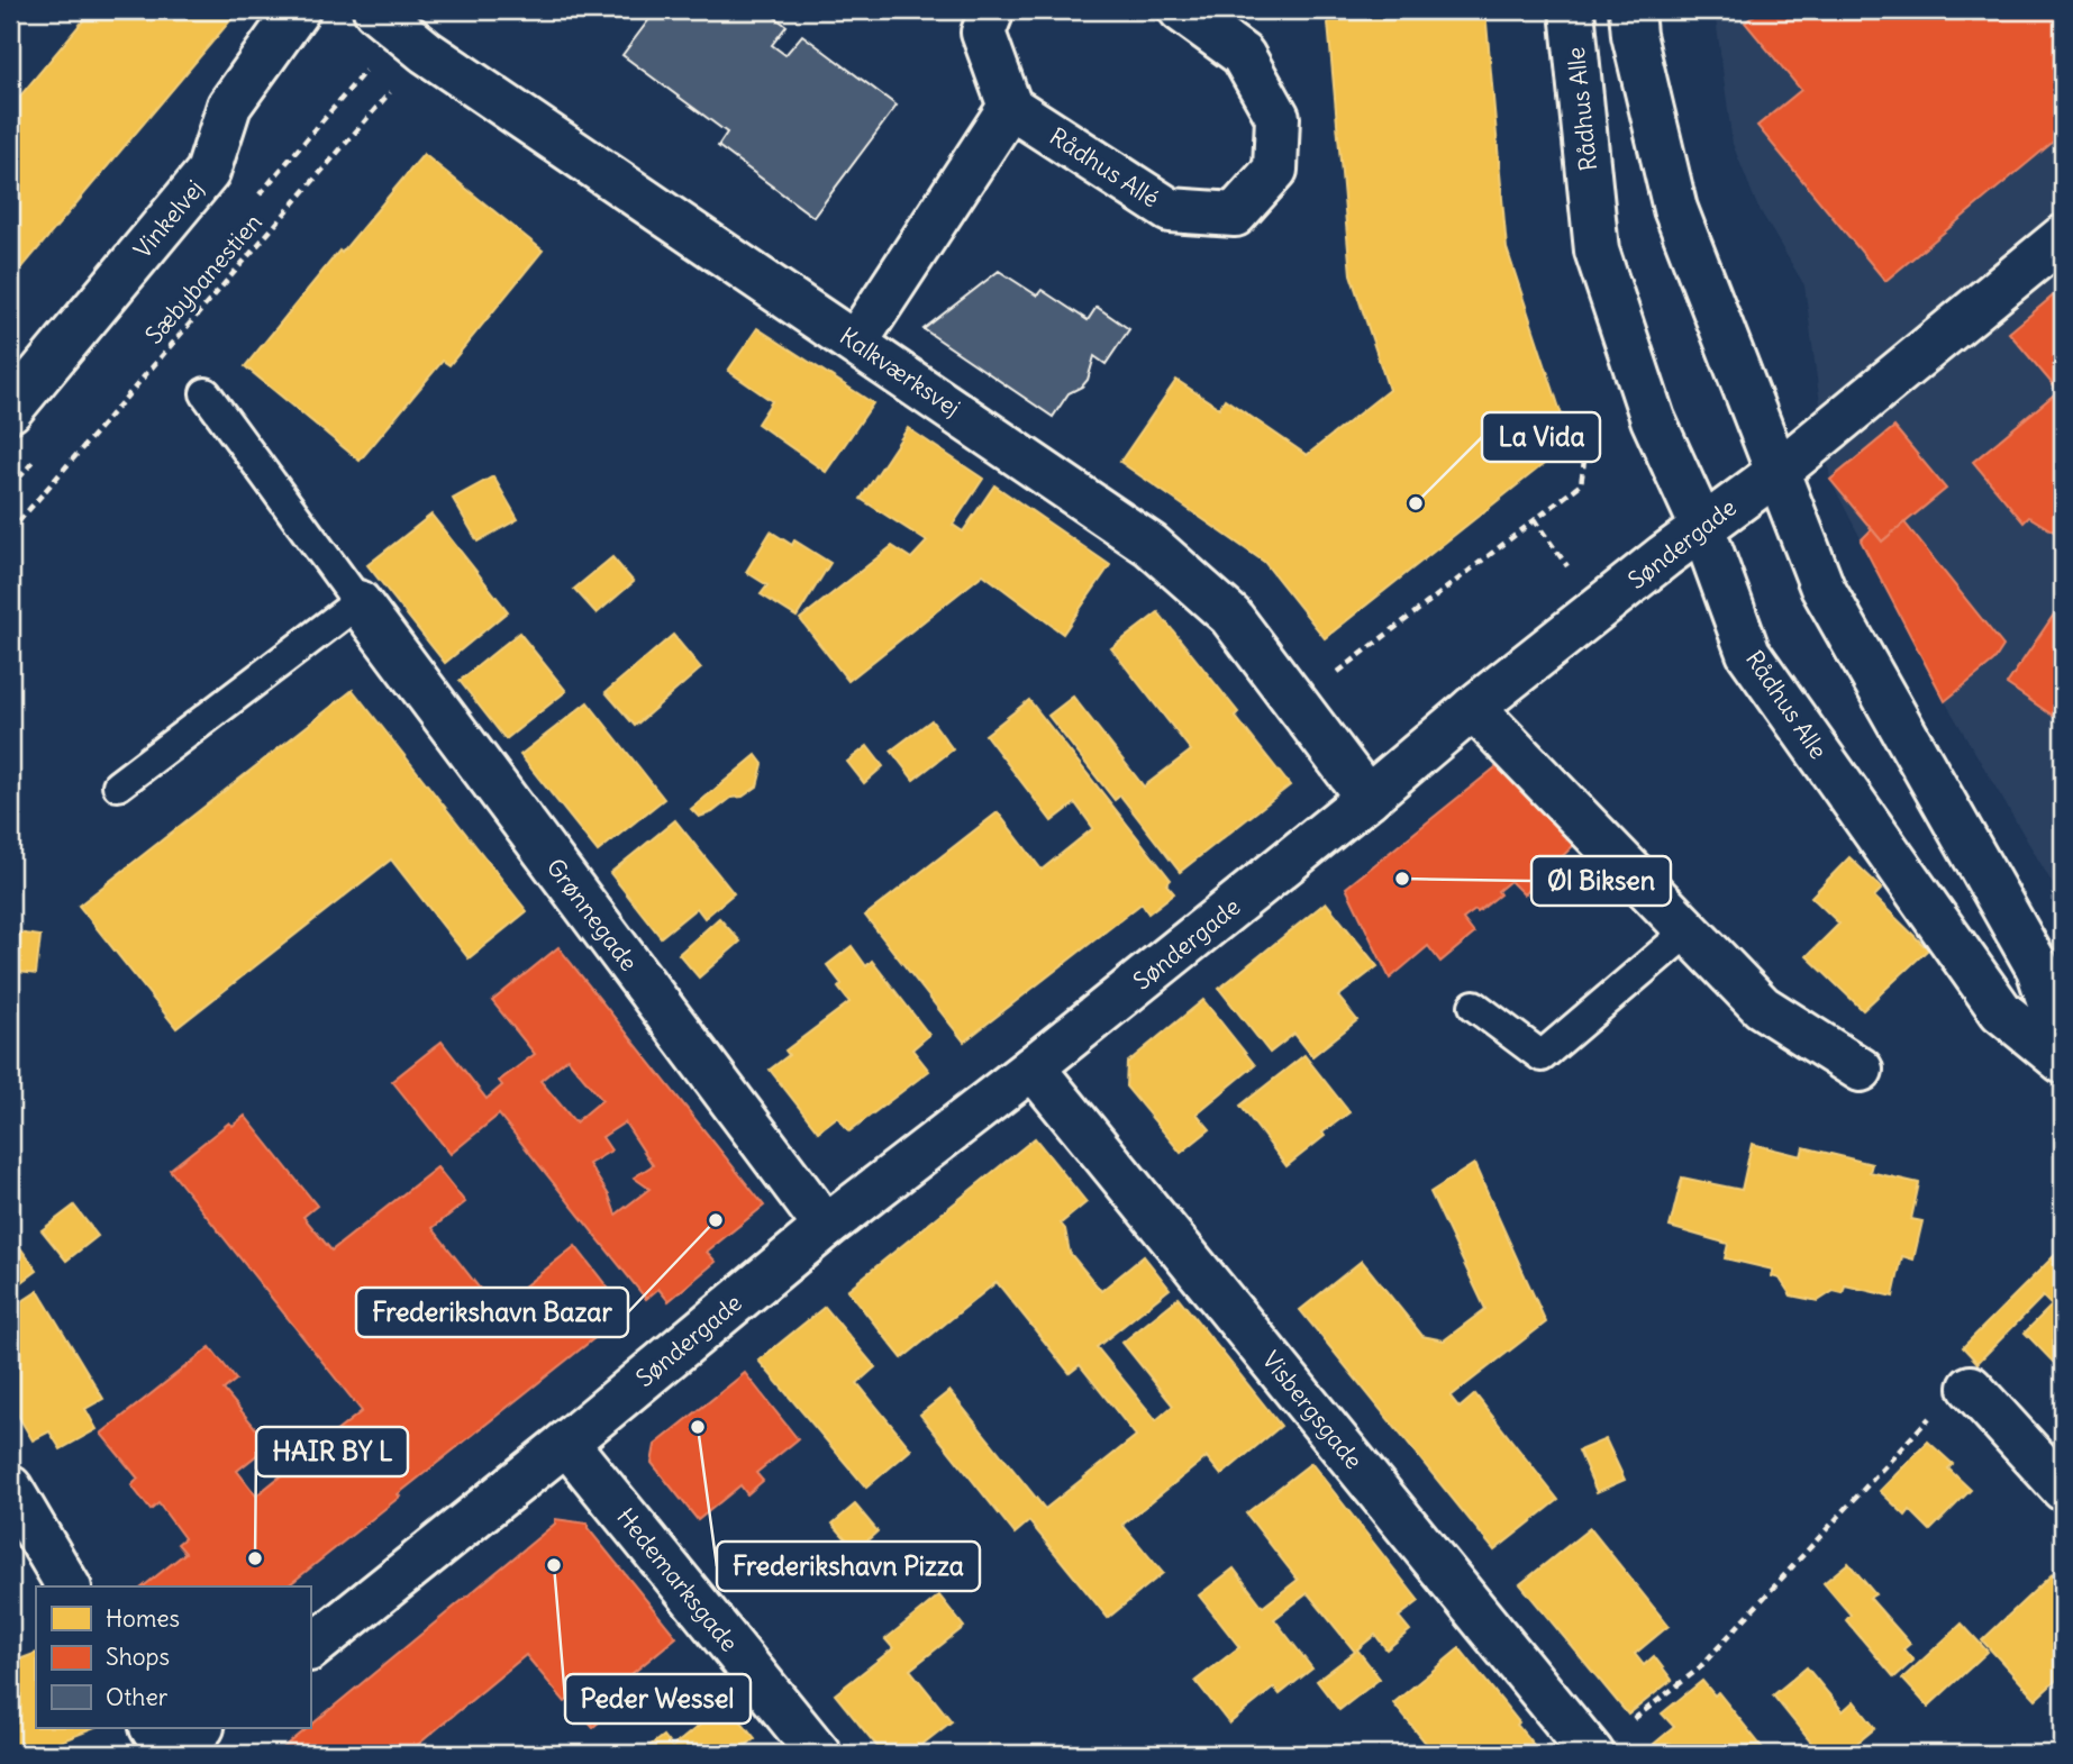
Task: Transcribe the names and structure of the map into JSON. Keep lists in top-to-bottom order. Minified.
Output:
{"streets":{"street":["Rådhus Alle","Rådhus Allé","Vinkelvej","Kalkværksvej","Søndergade","Grønnegade","Visbergsgade","Hedemarksgade"],"path":["Sæbybanestien"]},"crossings":[["Rådhus Alle","Søndergade"],["Sæbybanestien","Kalkværksvej"],["Kalkværksvej","Søndergade"],["Søndergade","Grønnegade"],["Søndergade","Visbergsgade"],["Søndergade","Hedemarksgade"]],"places":["La Vida","Øl Biksen","Frederikshavn Bazar","Frederikshavn Pizza","HAIR BY L","Peder Wessel"],"legend":["Homes","Shops","Other"]}
